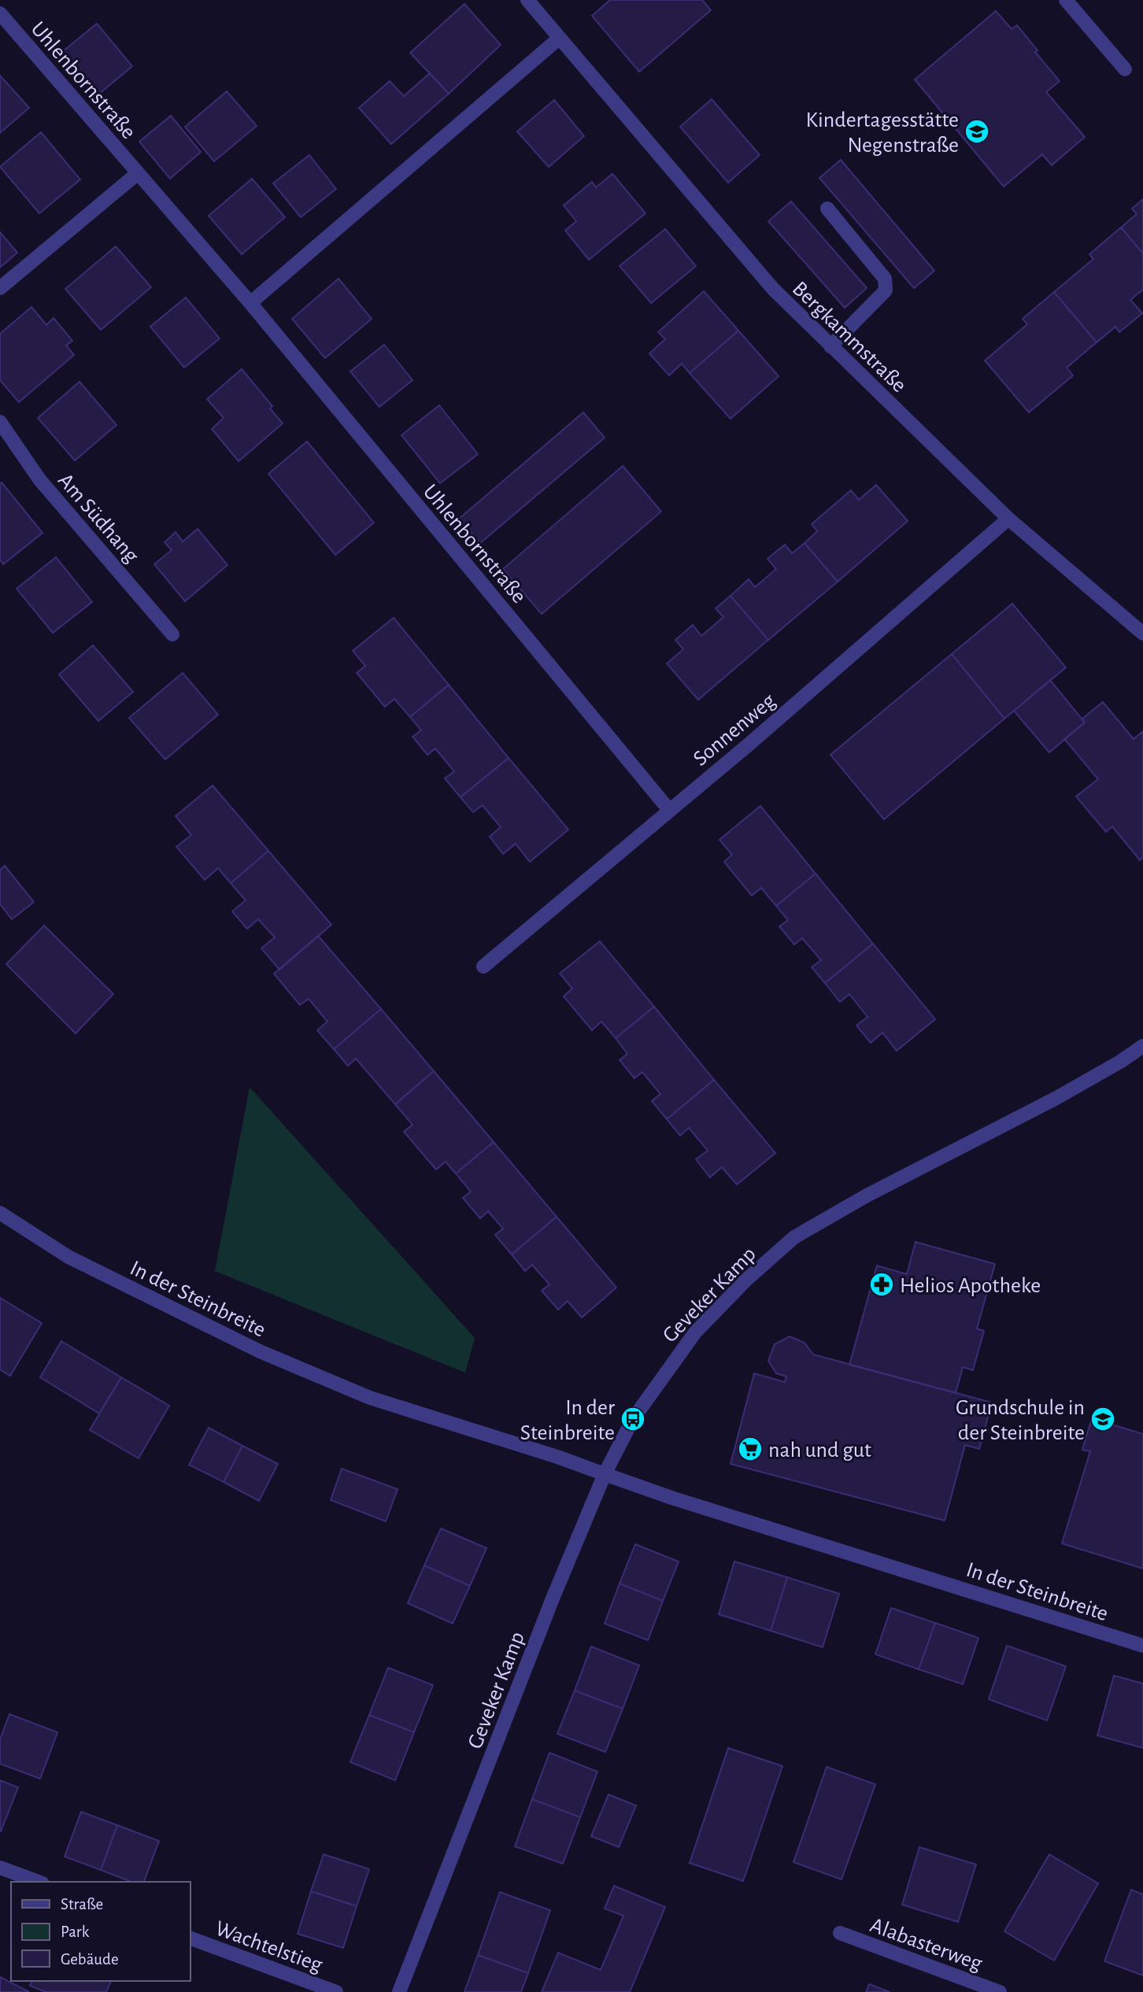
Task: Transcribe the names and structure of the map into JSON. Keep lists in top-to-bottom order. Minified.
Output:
{"streets":{"street":["Uhlenbornstraße","Bergkammstraße","Am Südhang","Sonnenweg","Geveker Kamp","In der Steinbreite","Alabasterweg","Wachtelstieg"]},"crossings":[["Uhlenbornstraße","Sonnenweg"],["Bergkammstraße","Sonnenweg"],["Geveker Kamp","In der Steinbreite"]],"places":{"school or university":["Kindertagesstätte Negenstraße","Grundschule in der Steinbreite"],"pharmacy":["Helios Apotheke"],"bus stop":["In der Steinbreite"],"supermarket":["nah und gut"]},"legend":["Straße","Park","Gebäude"]}
